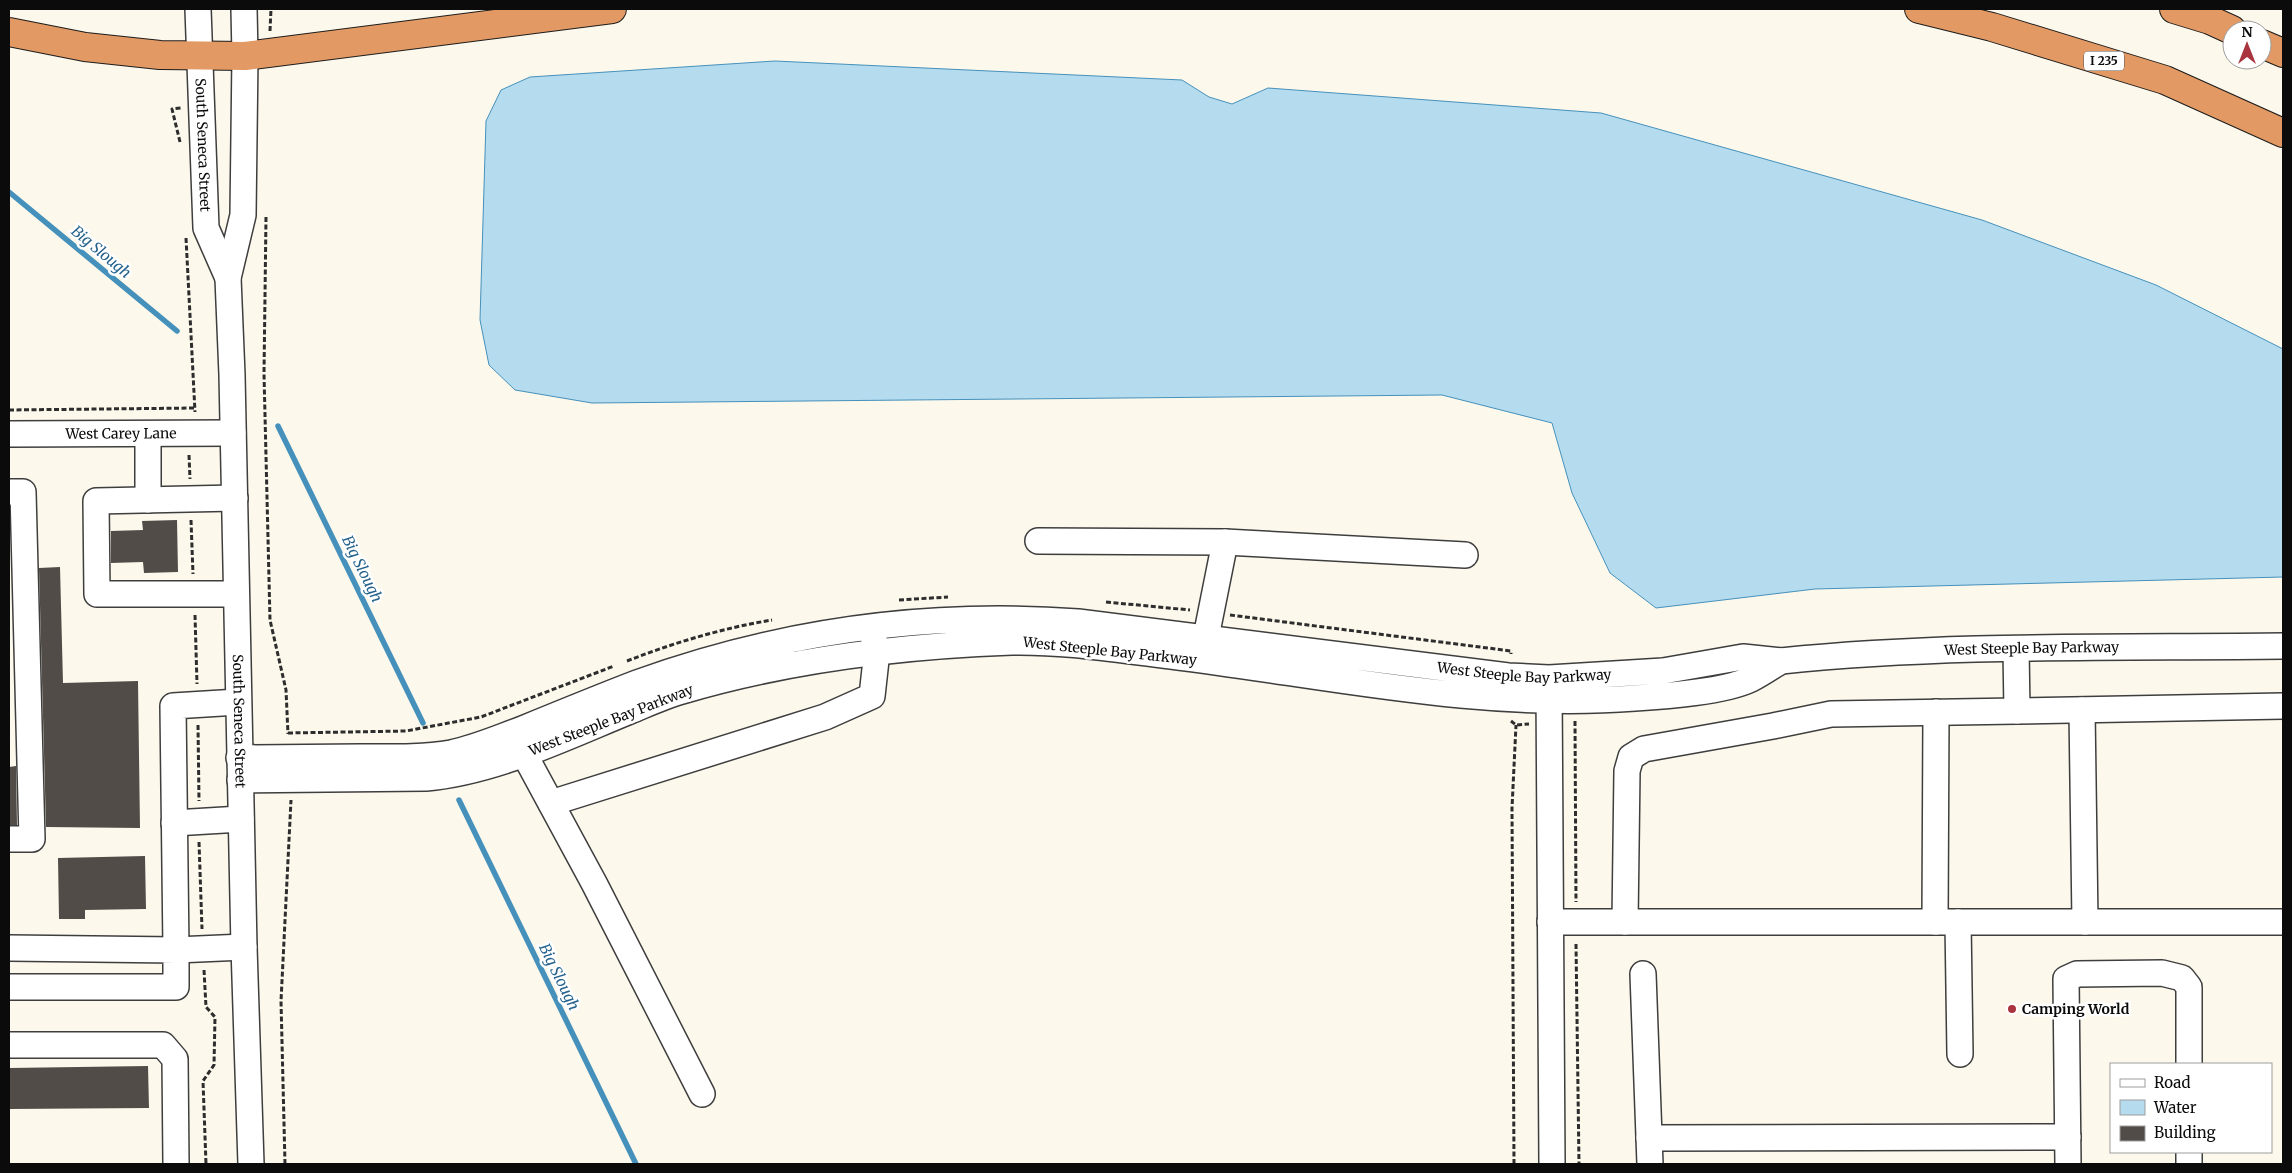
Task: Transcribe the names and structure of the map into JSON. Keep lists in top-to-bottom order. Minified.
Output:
{"streets":{"highway":["I 235"],"street":["South Seneca Street","West Carey Lane","West Steeple Bay Parkway"]},"crossings":[["South Seneca Street","West Carey Lane"],["South Seneca Street","West Steeple Bay Parkway"]],"water":["Big Slough"],"places":["Camping World"],"legend":["Road","Water","Building"],"north":"top"}
